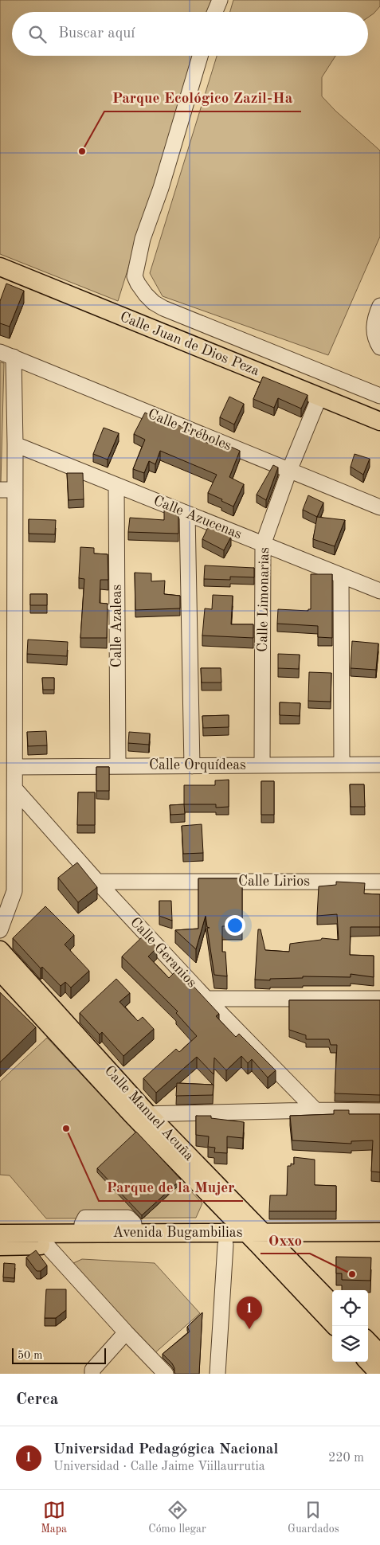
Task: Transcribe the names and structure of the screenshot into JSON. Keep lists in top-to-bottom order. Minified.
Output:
{"streets":{"main road":["Calle Juan de Dios Peza","Calle Manuel Acuña","Avenida Bugambilias"],"street":["Calle Tréboles","Calle Azucenas","Calle Limonarias","Calle Azaleas","Calle Orquídeas","Calle Lirios","Calle Geranios"]},"crossings":[["Calle Juan de Dios Peza","Calle Limonarias"],["Calle Tréboles","Calle Limonarias"],["Calle Azucenas","Calle Limonarias"],["Calle Azucenas","Calle Azaleas"],["Calle Limonarias","Calle Orquídeas"],["Calle Azaleas","Calle Orquídeas"],["Calle Lirios","Calle Geranios"],["Calle Manuel Acuña","Avenida Bugambilias"]],"places":["Parque Ecológico Zazil-Ha","Parque de la Mujer","Oxxo"],"scale_bar":"50 m","page":{"search":"Buscar aquí","pins":"1","scale":"50 m","heading":"Cerca","list":[{"mark":"1","name":"Universidad Pedagógica Nacional","note":"Universidad · Calle Jaime Viillaurrutia","value":"220 m"}],"nav":["Mapa","Cómo llegar","Guardados"]}}
